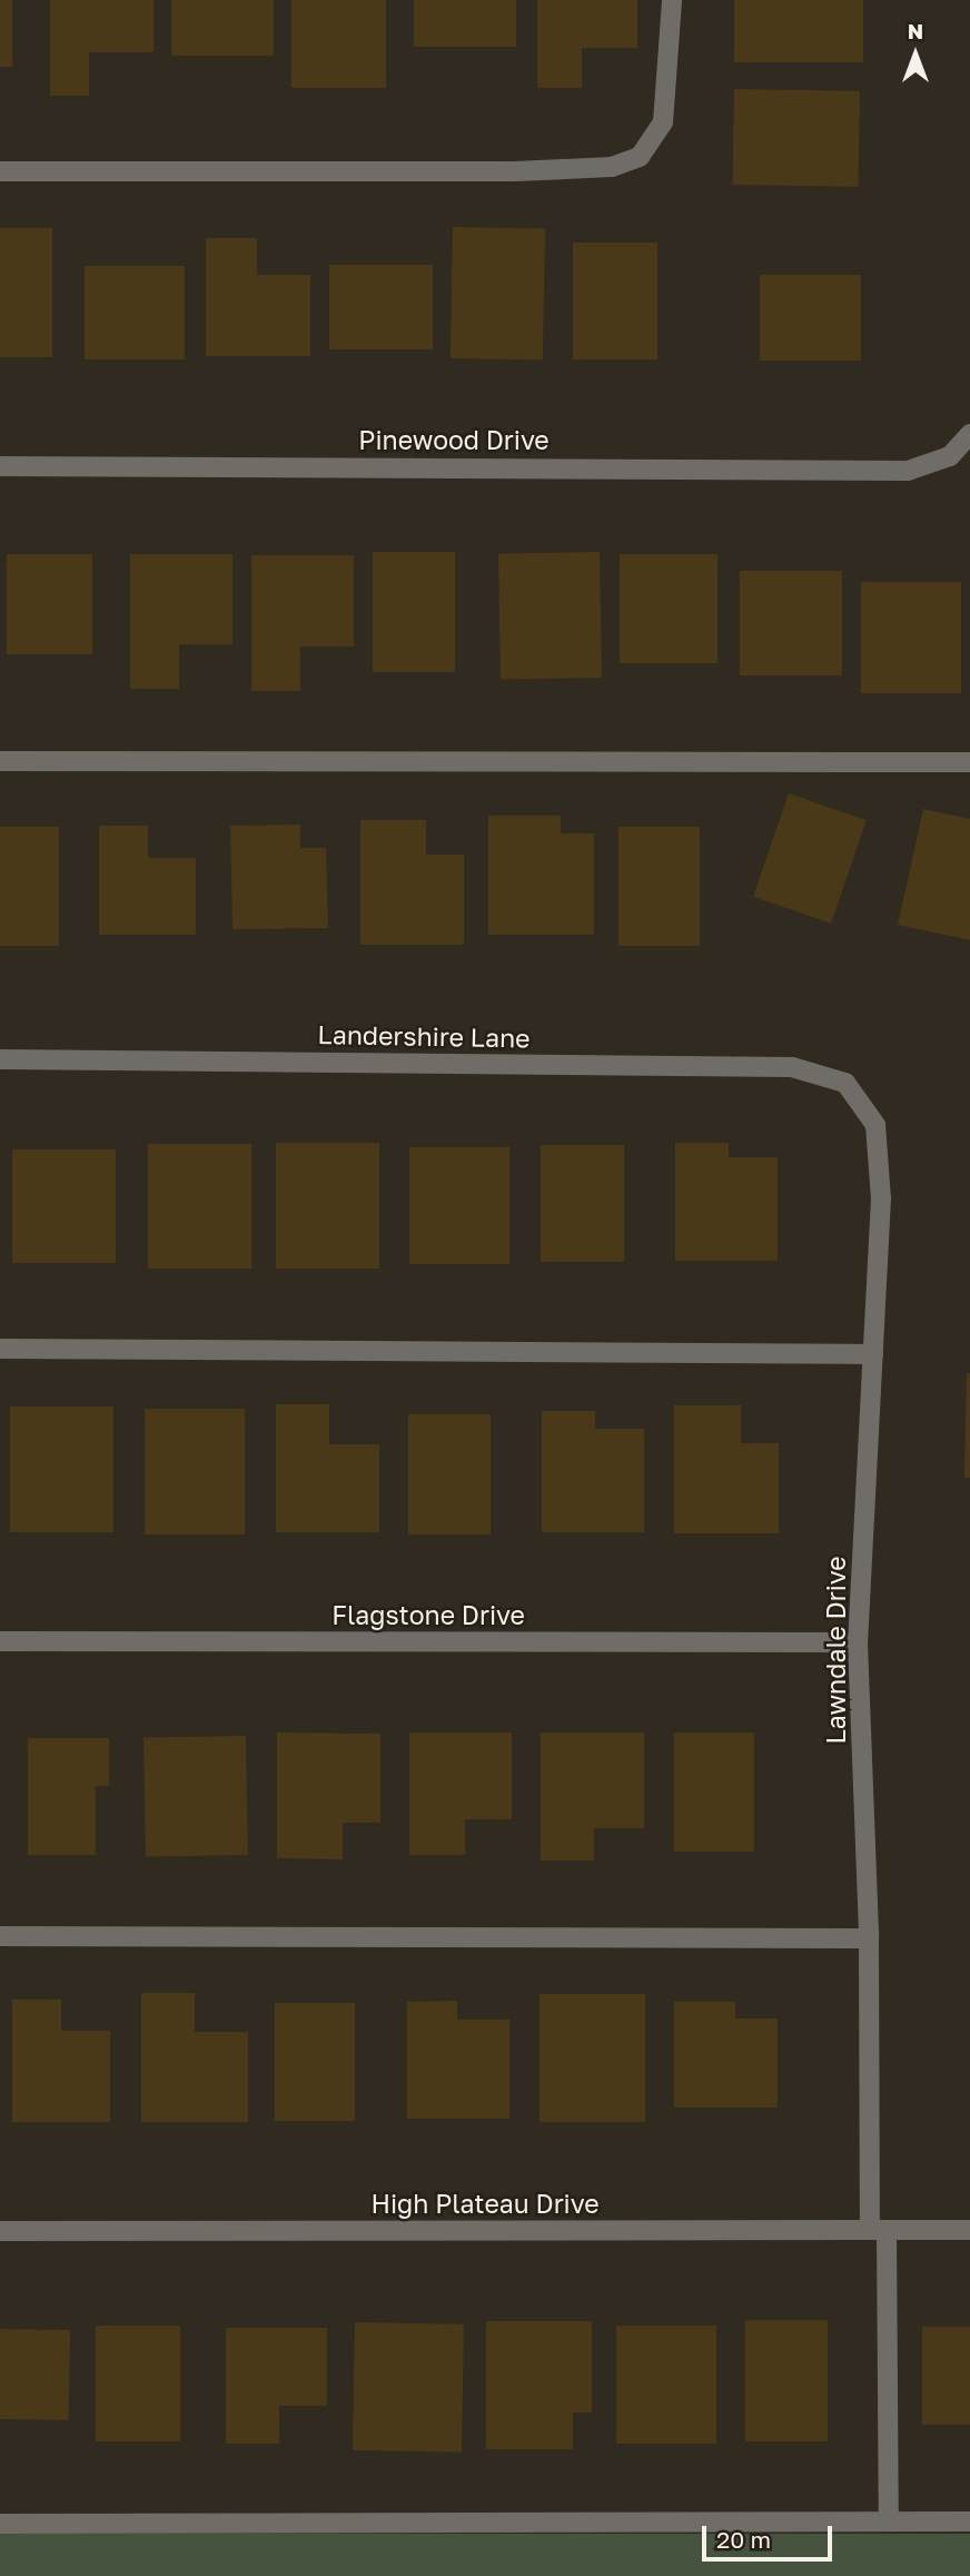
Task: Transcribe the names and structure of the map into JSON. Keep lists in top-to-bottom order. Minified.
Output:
{"streets":{"street":["Pinewood Drive","Landershire Lane","Flagstone Drive","Lawndale Drive","High Plateau Drive"]},"crossings":[["Landershire Lane","Lawndale Drive"],["Flagstone Drive","Lawndale Drive"],["Lawndale Drive","High Plateau Drive"]],"scale_bar":"20 m","north":"top"}
